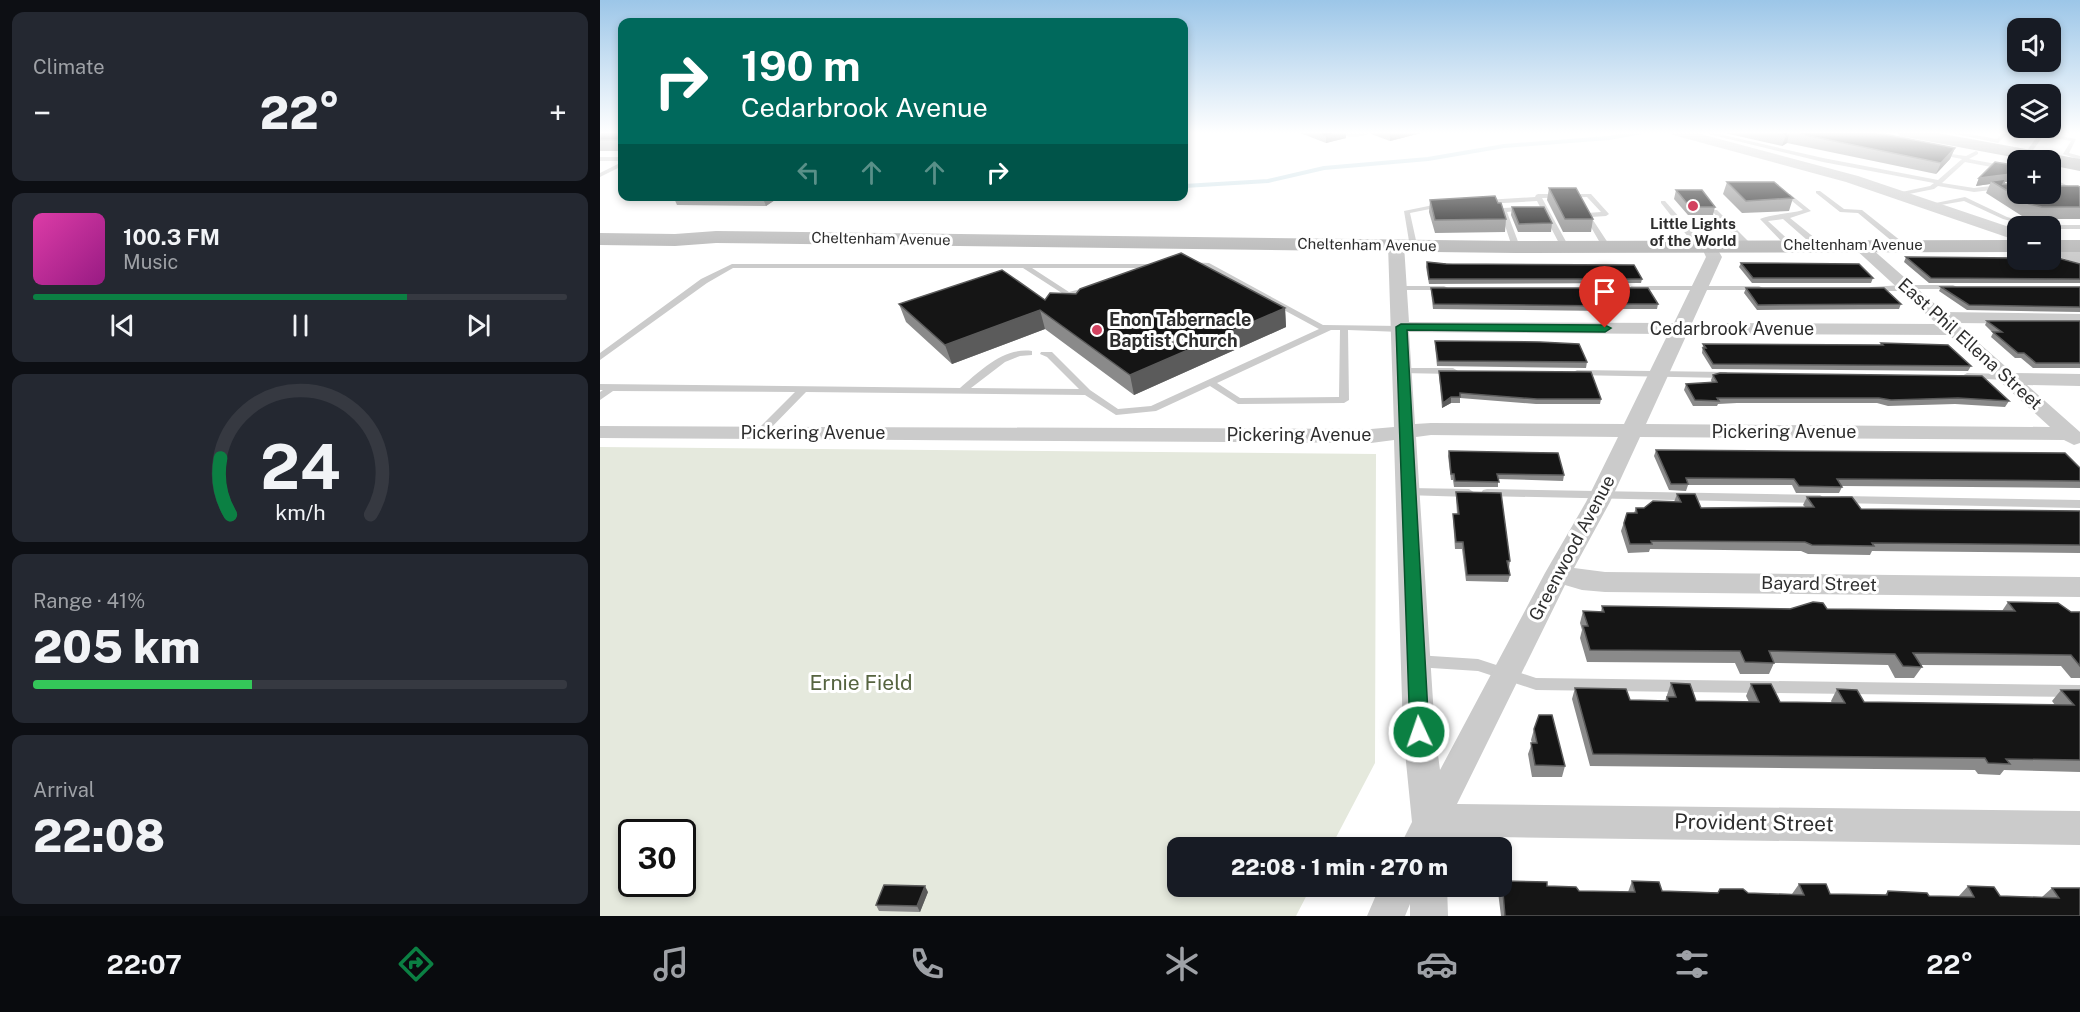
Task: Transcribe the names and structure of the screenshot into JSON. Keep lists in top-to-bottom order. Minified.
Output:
{"streets":{"main road":["Cheltenham Avenue"],"street":["Cedarbrook Avenue","East Phil Ellena Street","Pickering Avenue","Greenwood Avenue","Bayard Street","Provident Street"]},"crossings":[["Cheltenham Avenue","East Phil Ellena Street"],["Cheltenham Avenue","Greenwood Avenue"],["Cedarbrook Avenue","East Phil Ellena Street"],["Cedarbrook Avenue","Greenwood Avenue"],["East Phil Ellena Street","Pickering Avenue"],["Pickering Avenue","Greenwood Avenue"],["Greenwood Avenue","Bayard Street"]],"parks":["Ernie Field"],"places":["Little Lights of the World","Enon Tabernacle Baptist Church"],"page":{"tile":["Climate",["Range · 41%","205 km"],["Arrival","22:08"]],"map_buttons":["+","−"],"turn":["190 m","Cedarbrook Avenue"],"heat":["−","22°","+"],"song":["100.3 FM","Music"],"limit":"30","trip":"22:08 · 1 min · 270 m","tabs":["22:07","22°"],"gauge":["24","km/h"]}}
